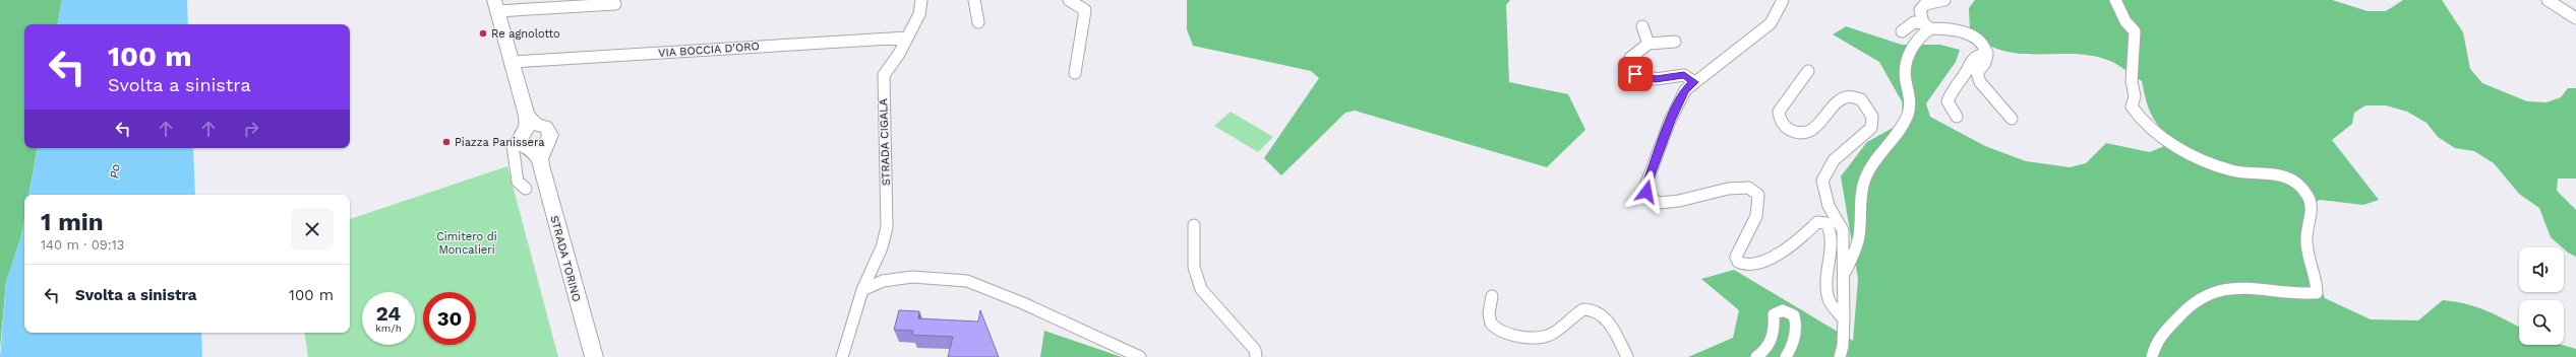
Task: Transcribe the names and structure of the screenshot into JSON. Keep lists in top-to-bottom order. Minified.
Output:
{"streets":{"main road":["STRADA TORINO"],"street":["VIA BOCCIA D'ORO","STRADA CIGALA"]},"crossings":[["VIA BOCCIA D'ORO","STRADA CIGALA"]],"water":["Po"],"parks":["Cimitero di Moncalieri"],"places":["Re agnolotto","Piazza Panissera"],"page":{"turn":["100 m","Svolta a sinistra"],"heading":["1 min","140 m · 09:13"],"list":[{"name":"Svolta a sinistra","value":"100 m"}],"speed":"24 km/h","limit":"30"}}
